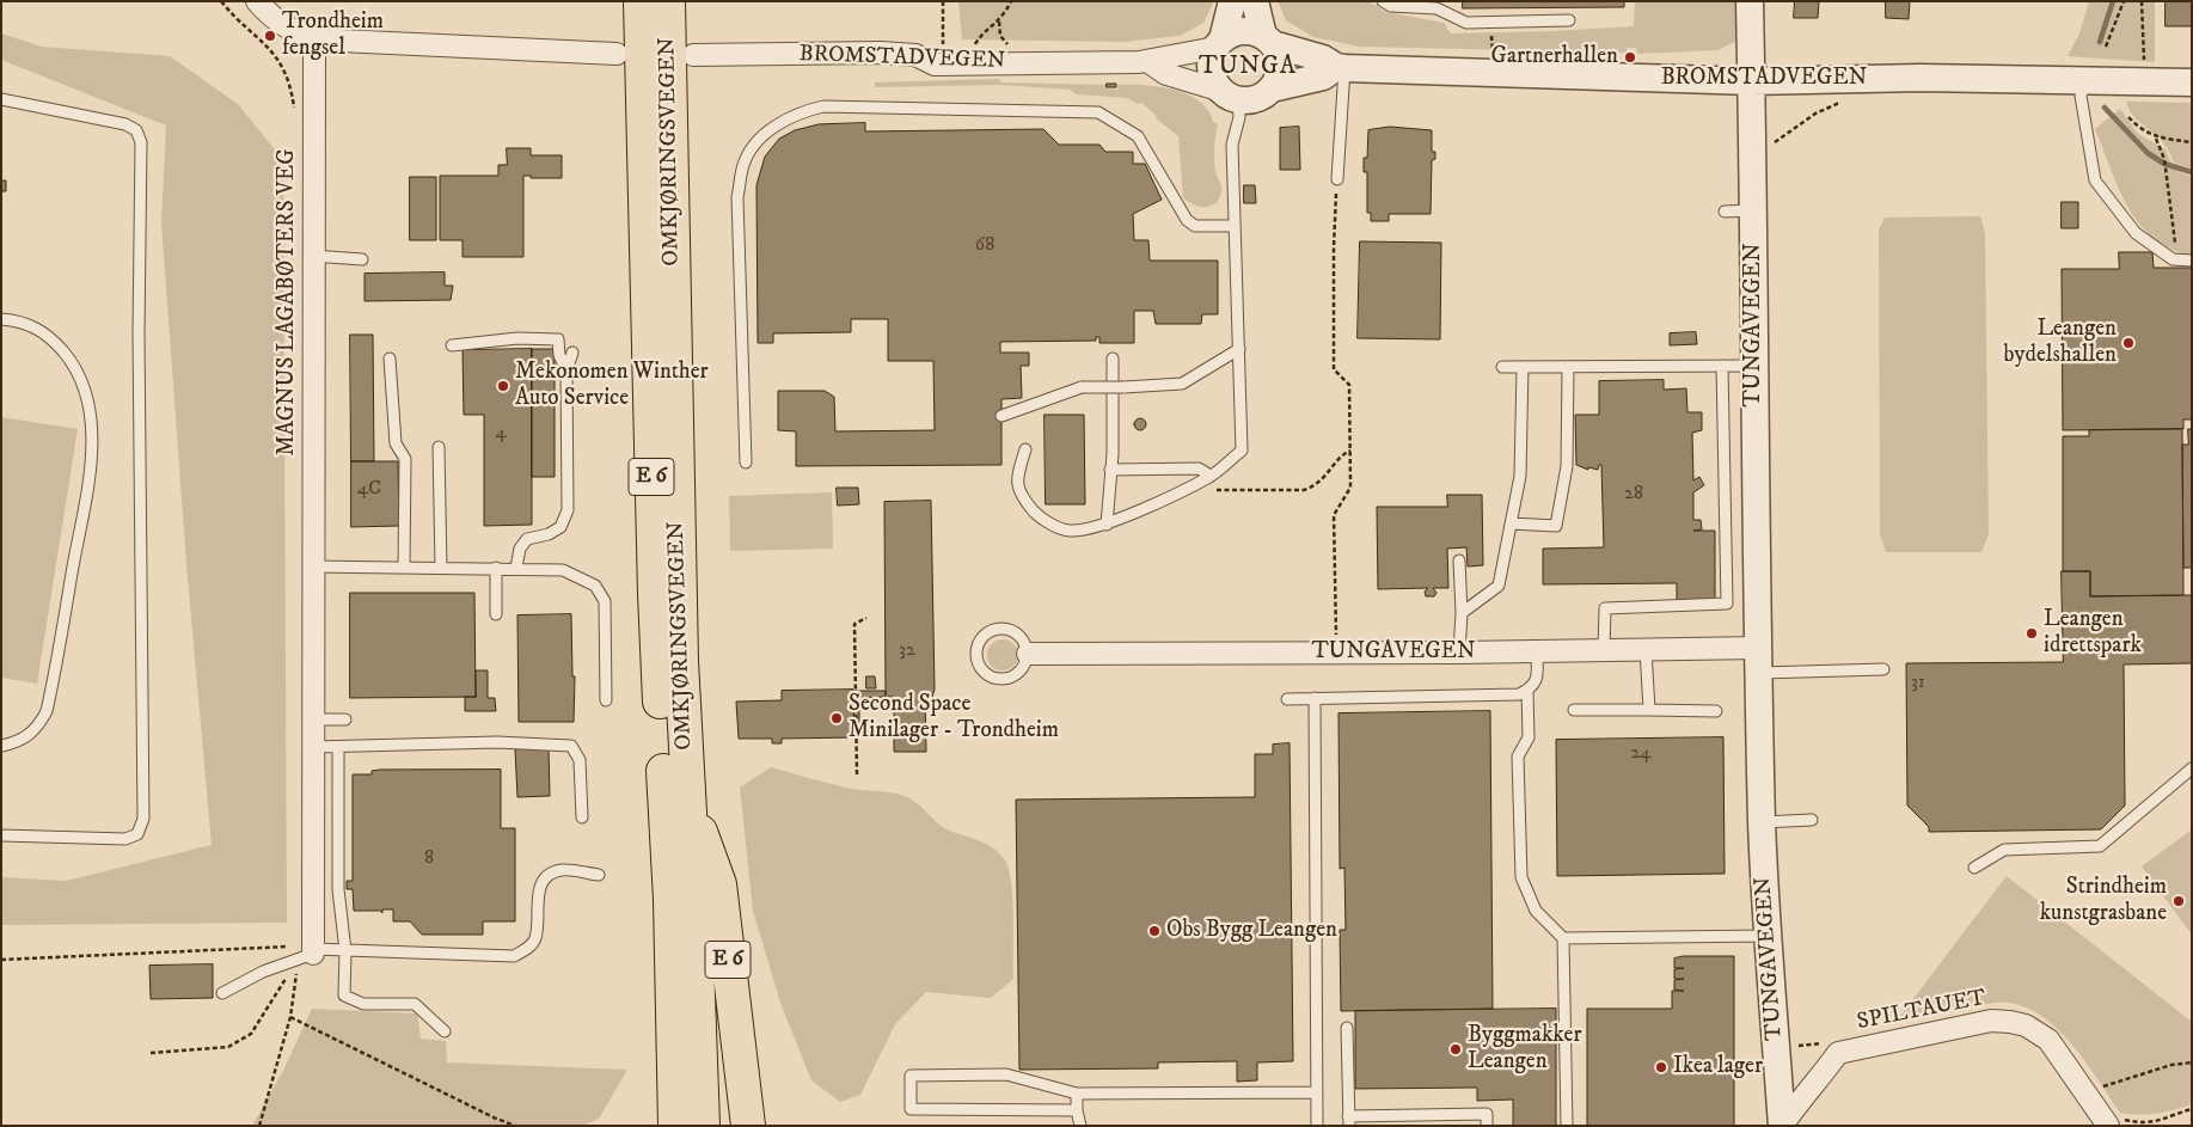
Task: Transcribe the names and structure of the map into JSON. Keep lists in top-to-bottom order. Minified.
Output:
{"streets":{"highway":["OMKJØRINGSVEGEN","E 6"],"street":["BROMSTADVEGEN","MAGNUS LAGABØTERS VEG","TUNGAVEGEN","SPILTAUET"]},"crossings":[["BROMSTADVEGEN","TUNGAVEGEN"],["OMKJØRINGSVEGEN","E 6"],["TUNGAVEGEN","SPILTAUET"]],"districts":["TUNGA"],"places":["Trondheim fengsel","Gartnerhallen","Leangen bydelshallen","Mekonomen Winther Auto Service","Leangen idrettspark","Second Space Minilager - Trondheim","Strindheim kunstgrasbane","Obs Bygg Leangen","Byggmakker Leangen","Ikea lager"],"house_numbers":["68","4","4C","28","32","31","24","8"]}
